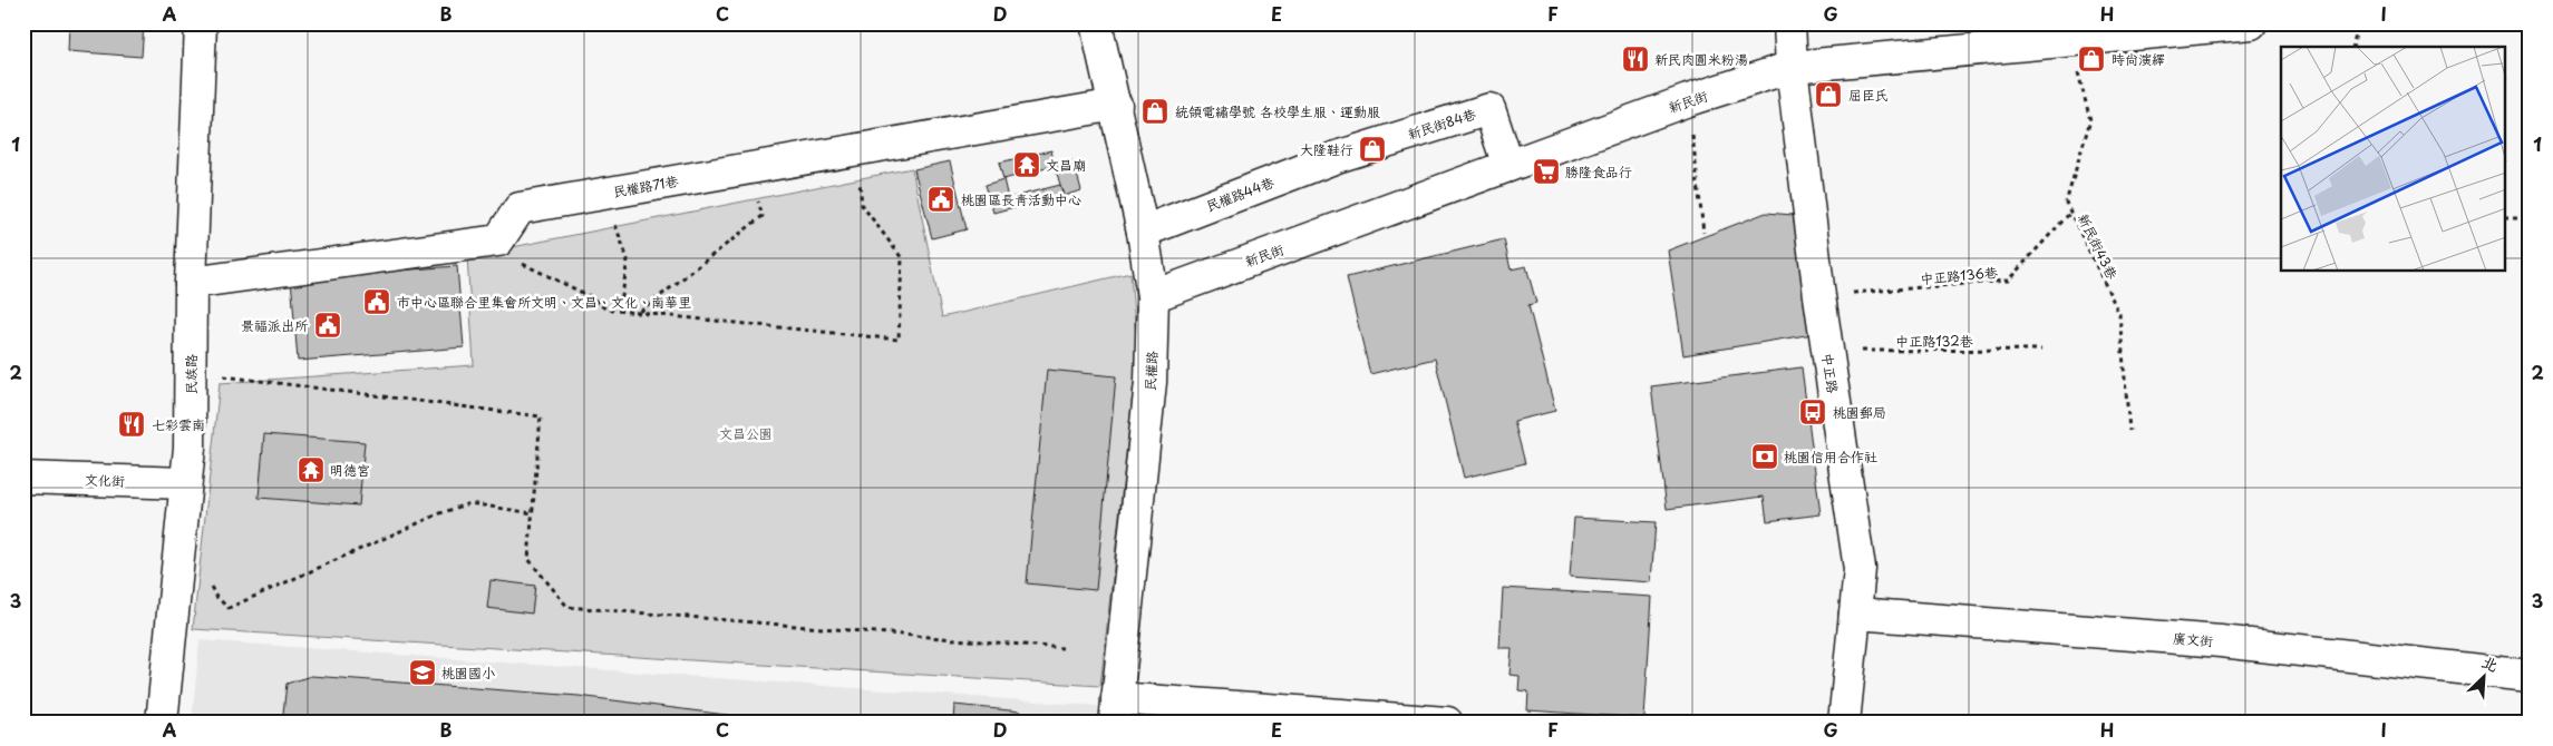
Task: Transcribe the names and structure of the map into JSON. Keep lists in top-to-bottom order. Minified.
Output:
{"streets":{"street":["新民街","新民街84巷","民權路71巷","民權路44巷","民權路","中正路","民族路","文化街","廣文街"],"path":["新民街43巷","中正路136巷","中正路132巷"]},"crossings":[["新民街","新民街84巷"],["新民街","新民街43巷"],["新民街","民權路"],["新民街","中正路"],["新民街84巷","民權路44巷"],["民權路71巷","民權路"],["民權路44巷","民權路"],["新民街43巷","中正路136巷"],["中正路136巷","中正路"],["中正路132巷","中正路"],["中正路","廣文街"],["民族路","文化街"]],"parks":["文昌公園"],"places":{"restaurant":["新民肉圓米粉湯","七彩雲南"],"shop":["時尚演繹","屈臣氏","統領電繡學號 各校學生服、運動服","大隆鞋行"],"temple":["文昌廟","明德宮"],"supermarket":["勝隆食品行"],"public building":["桃園區長青活動中心","市中心區聯合里集會所文明、文昌、文化、南華里","景福派出所"],"bus stop":["桃園郵局"],"bank":["桃園信用合作社"],"school or university":["桃園國小"]},"north":"top right","grid":{"columns":["A","B","C","D","E","F","G","H","I"],"rows":["1","2","3"]}}
